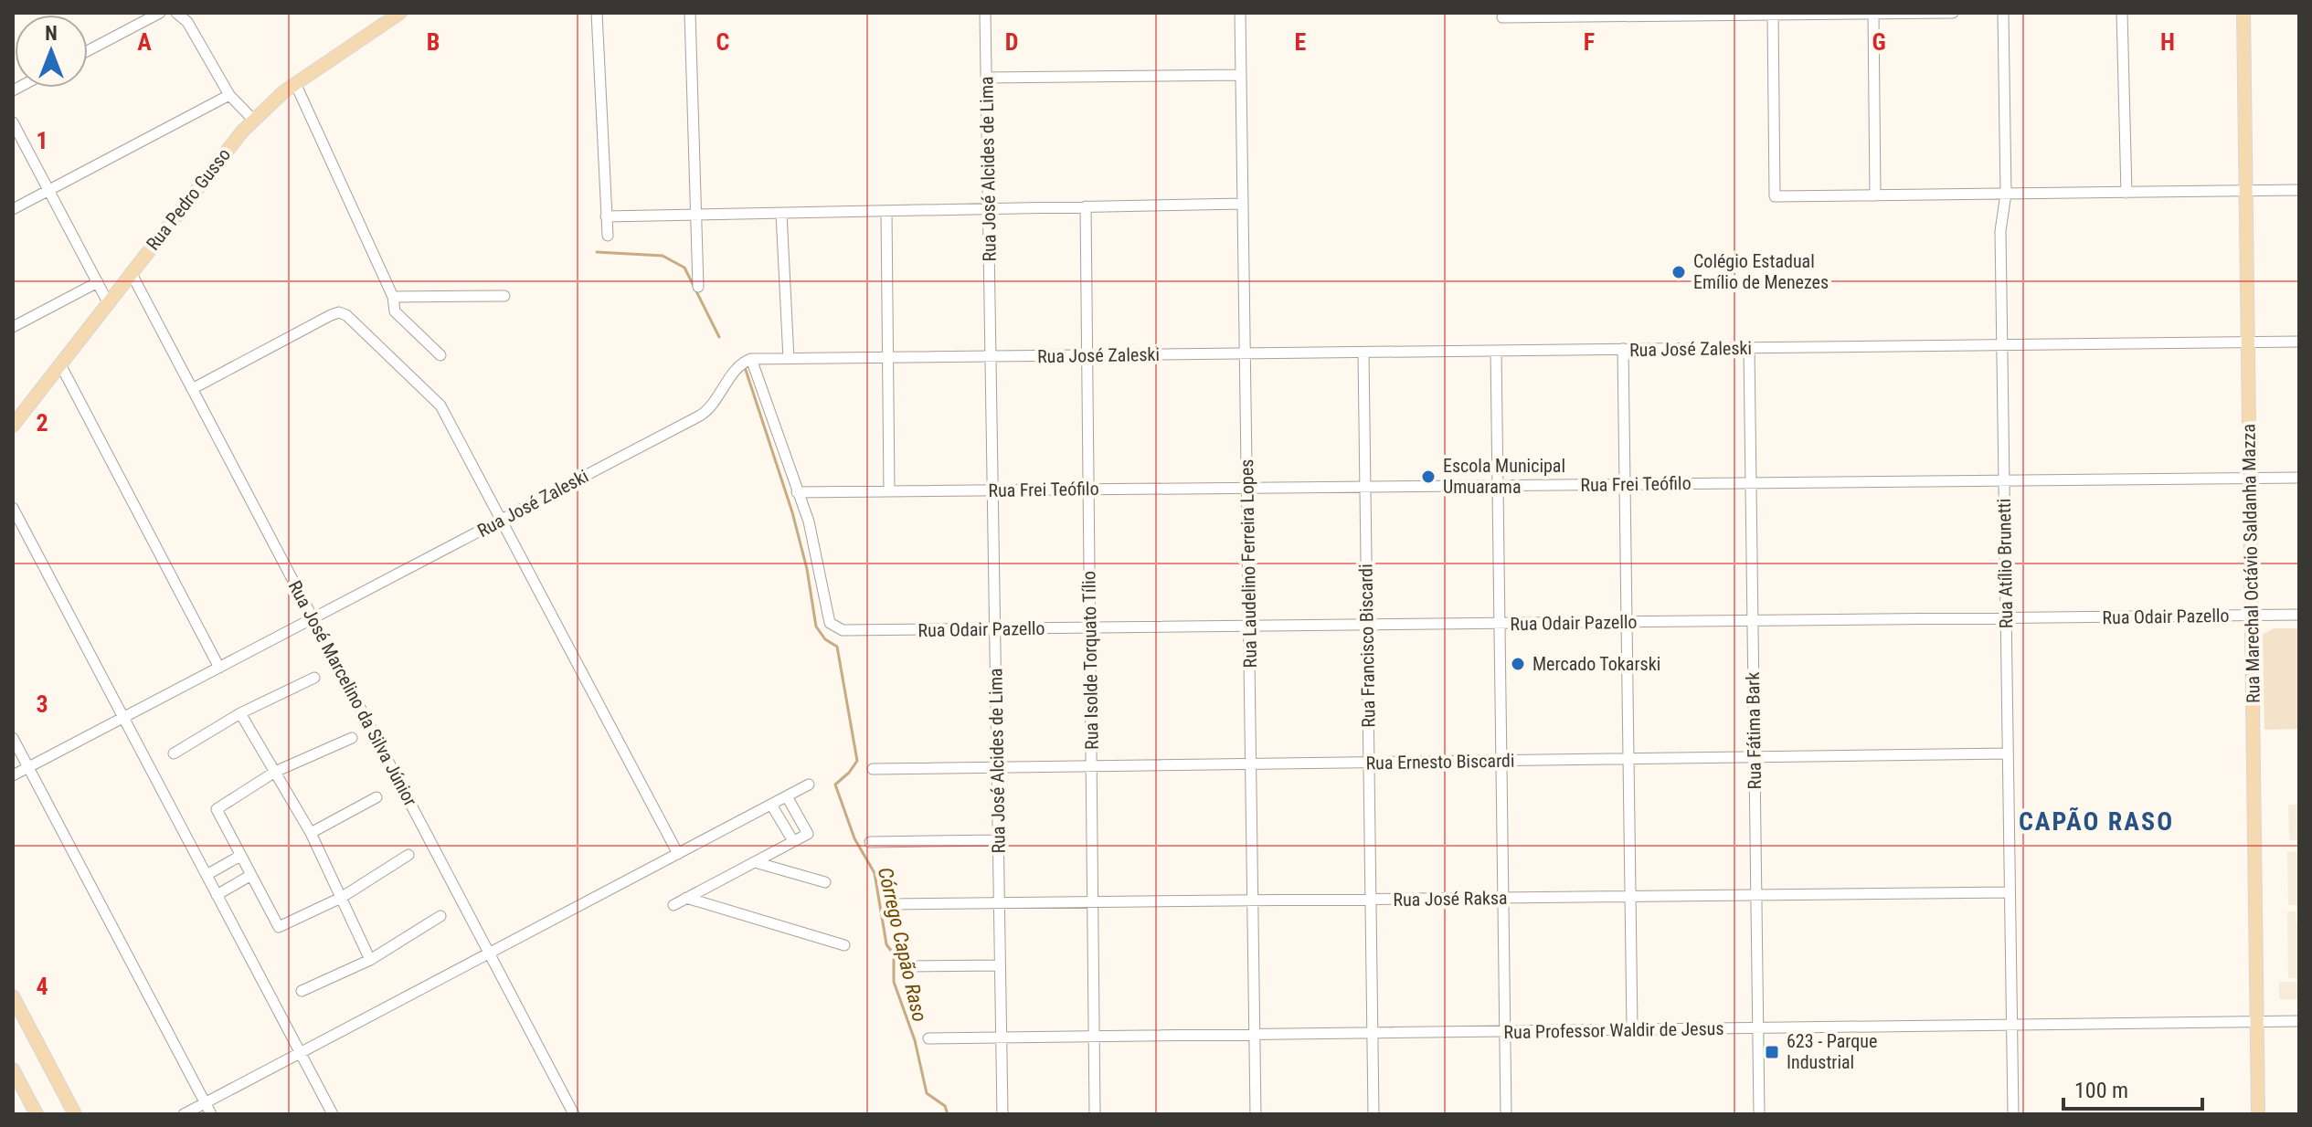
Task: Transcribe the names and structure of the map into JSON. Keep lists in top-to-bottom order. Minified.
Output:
{"streets":{"main road":["Rua Pedro Gusso","Rua Marechal Octávio Saldanha Mazza"],"street":["Rua José Alcides de Lima","Rua José Zaleski","Rua Frei Teófilo","Rua Laudelino Ferreira Lopes","Rua Atílio Brunetti","Rua Odair Pazello","Rua Francisco Biscardi","Rua Isolde Torquato Tílio","Rua José Marcelino da Silva Júnior","Rua Fátima Bark","Rua Ernesto Biscardi","Rua José Raksa","Rua Professor Waldir de Jesus"]},"crossings":[["Rua José Alcides de Lima","Rua José Zaleski"],["Rua José Alcides de Lima","Rua Frei Teófilo"],["Rua José Alcides de Lima","Rua Odair Pazello"],["Rua José Alcides de Lima","Rua Ernesto Biscardi"],["Rua José Alcides de Lima","Rua José Raksa"],["Rua José Alcides de Lima","Rua Professor Waldir de Jesus"],["Rua Pedro Gusso","Rua José Marcelino da Silva Júnior"],["Rua José Zaleski","Rua Laudelino Ferreira Lopes"],["Rua José Zaleski","Rua Atílio Brunetti"],["Rua José Zaleski","Rua Marechal Octávio Saldanha Mazza"],["Rua José Zaleski","Rua Francisco Biscardi"],["Rua José Zaleski","Rua Isolde Torquato Tílio"],["Rua José Zaleski","Rua José Marcelino da Silva Júnior"],["Rua José Zaleski","Rua Fátima Bark"],["Rua Frei Teófilo","Rua Laudelino Ferreira Lopes"],["Rua Frei Teófilo","Rua Atílio Brunetti"],["Rua Frei Teófilo","Rua Marechal Octávio Saldanha Mazza"],["Rua Frei Teófilo","Rua Odair Pazello"],["Rua Frei Teófilo","Rua Francisco Biscardi"],["Rua Frei Teófilo","Rua Isolde Torquato Tílio"],["Rua Frei Teófilo","Rua Fátima Bark"],["Rua Laudelino Ferreira Lopes","Rua Odair Pazello"],["Rua Laudelino Ferreira Lopes","Rua Ernesto Biscardi"],["Rua Laudelino Ferreira Lopes","Rua José Raksa"],["Rua Laudelino Ferreira Lopes","Rua Professor Waldir de Jesus"],["Rua Atílio Brunetti","Rua Odair Pazello"],["Rua Atílio Brunetti","Rua Ernesto Biscardi"],["Rua Atílio Brunetti","Rua José Raksa"],["Rua Atílio Brunetti","Rua Professor Waldir de Jesus"],["Rua Marechal Octávio Saldanha Mazza","Rua Odair Pazello"],["Rua Marechal Octávio Saldanha Mazza","Rua Professor Waldir de Jesus"],["Rua Odair Pazello","Rua Francisco Biscardi"],["Rua Odair Pazello","Rua Isolde Torquato Tílio"],["Rua Odair Pazello","Rua Fátima Bark"],["Rua Francisco Biscardi","Rua Ernesto Biscardi"],["Rua Francisco Biscardi","Rua José Raksa"],["Rua Francisco Biscardi","Rua Professor Waldir de Jesus"],["Rua Isolde Torquato Tílio","Rua Ernesto Biscardi"],["Rua Isolde Torquato Tílio","Rua José Raksa"],["Rua Isolde Torquato Tílio","Rua Professor Waldir de Jesus"],["Rua Fátima Bark","Rua Ernesto Biscardi"],["Rua Fátima Bark","Rua José Raksa"],["Rua Fátima Bark","Rua Professor Waldir de Jesus"]],"districts":["CAPÃO RASO"],"water":["Córrego Capão Raso"],"places":{"other":["Colégio Estadual Emílio de Menezes","Escola Municipal Umuarama","Mercado Tokarski"],"transit":["623 - Parque Industrial"]},"scale_bar":"100 m","north":"top","grid":{"columns":["A","B","C","D","E","F","G","H"],"rows":["1","2","3","4"]}}
